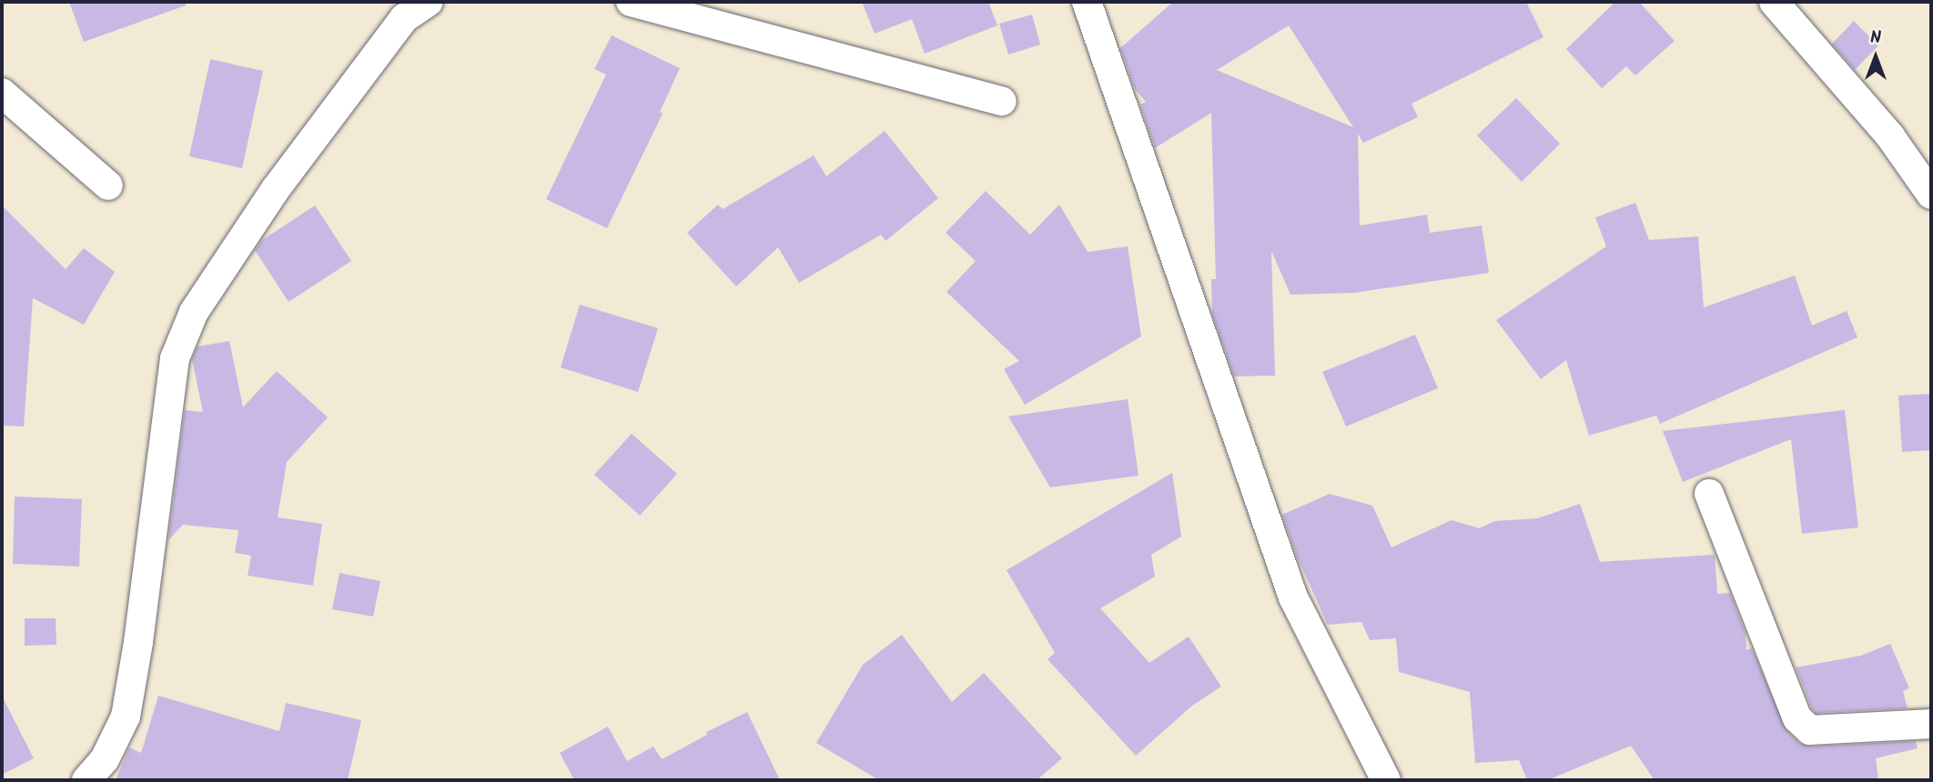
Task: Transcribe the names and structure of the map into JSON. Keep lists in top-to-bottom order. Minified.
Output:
{"north":"top"}
